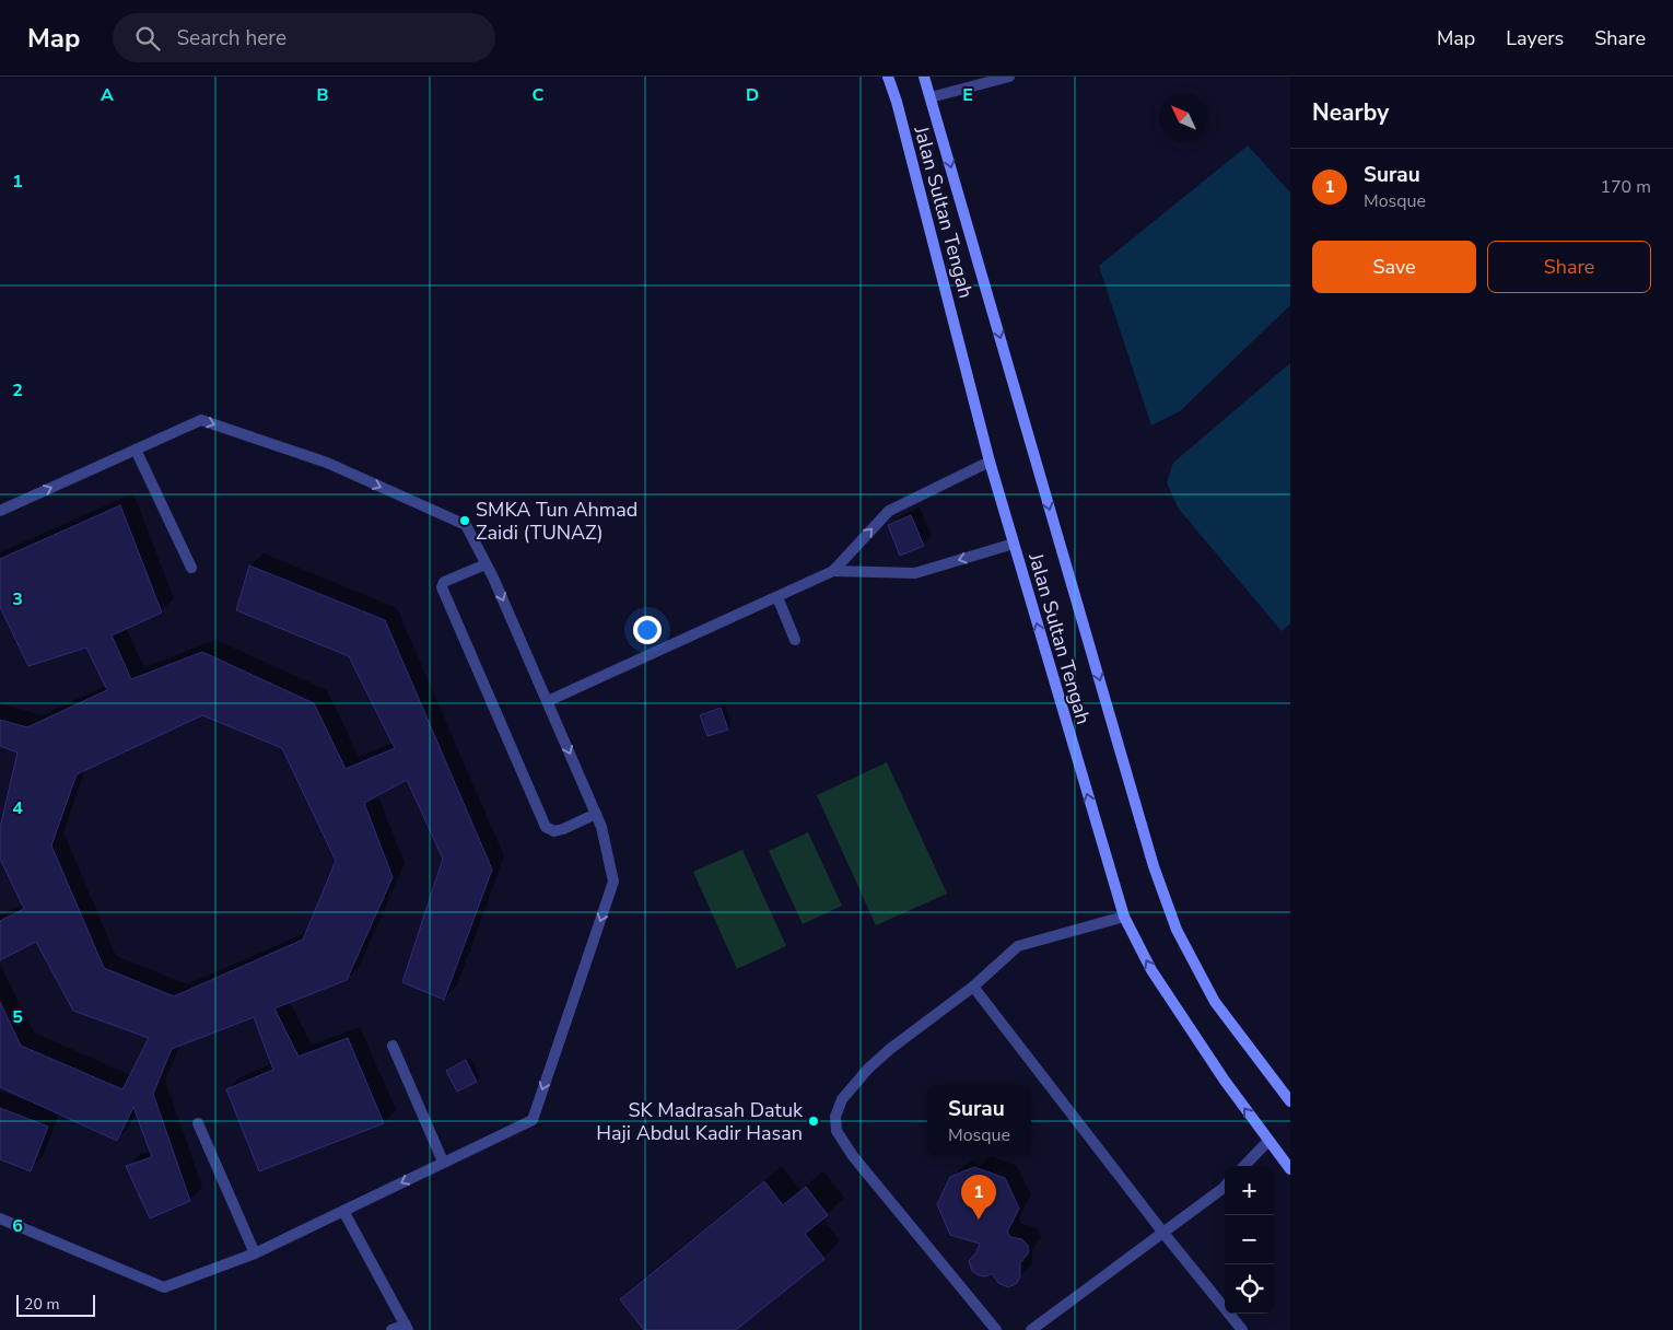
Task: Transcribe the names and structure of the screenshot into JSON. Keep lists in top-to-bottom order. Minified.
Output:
{"streets":{"main road":["Jalan Sultan Tengah"]},"places":["SMKA Tun Ahmad Zaidi (TUNAZ)","SK Madrasah Datuk Haji Abdul Kadir Hasan"],"scale_bar":"20 m","north":"top left","page":{"header":"Map","search":"Search here","nav":["Map","Layers","Share"],"heading":"Nearby","list":[{"mark":"1","name":"Surau","note":"Mosque","value":"170 m"}],"buttons":["Save","Share"],"popup":["Surau","Mosque"],"map_buttons":["+","−"],"pins":"1","scale":"20 m"},"grid":{"columns":["A","B","C","D","E"],"rows":["1","2","3","4","5","6"]}}
